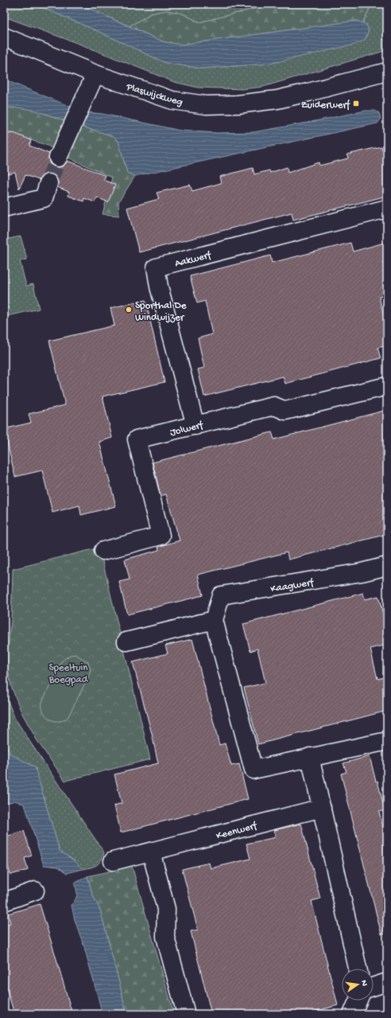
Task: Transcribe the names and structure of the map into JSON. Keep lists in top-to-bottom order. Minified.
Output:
{"streets":{"street":["Plaswijckweg","Aakwerf","Jolwerf","Kaagwerf","Keenwerf"]},"crossings":[["Aakwerf","Jolwerf"]],"parks":["Speeltuin Boegpad"],"places":{"transit":["Zuiderwerf"],"other":["Sporthal De Windwijzer"]},"north":"right"}
